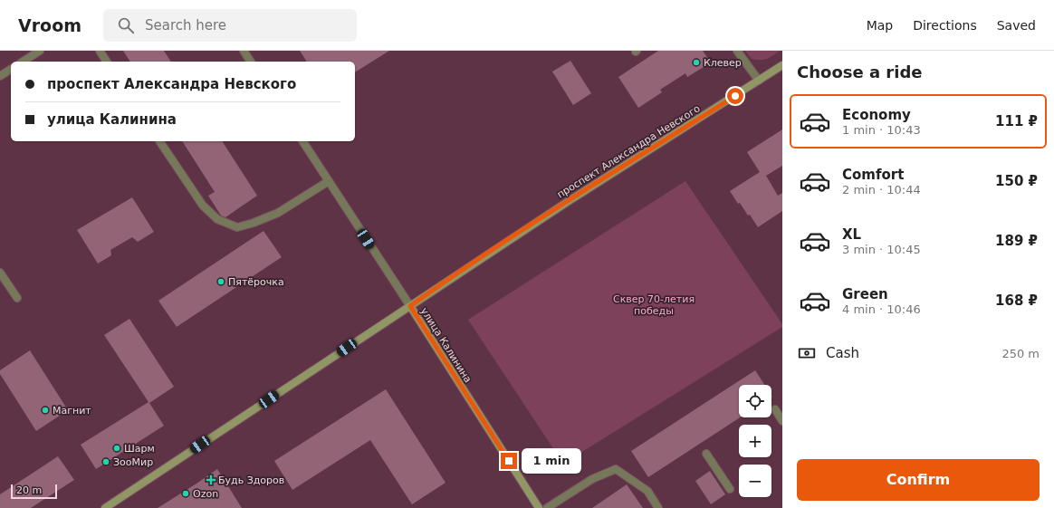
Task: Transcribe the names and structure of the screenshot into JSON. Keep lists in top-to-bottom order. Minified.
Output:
{"streets":{"main road":["проспект Александра Невского","улица Калинина"]},"crossings":[["проспект Александра Невского","улица Калинина"]],"parks":["Сквер 70-летия победы"],"places":{"other":["Клевер","Пятёрочка","Магнит","Шарм","ЗооМир","Ozon"],"health":["Будь Здоров"]},"scale_bar":"20 m","page":{"header":"Vroom","search":"Search here","nav":["Map","Directions","Saved"],"heading":"Choose a ride","banner":["проспект Александра Невского","улица Калинина"],"list":[{"name":"Economy","note":"1 min · 10:43","value":"111 ₽"},{"name":"Comfort","note":"2 min · 10:44","value":"150 ₽"},{"name":"XL","note":"3 min · 10:45","value":"189 ₽"},{"name":"Green","note":"4 min · 10:46","value":"168 ₽"}],"pay":["Cash","250 m"],"map_buttons":["+","−"],"bubble":"1 min","buttons":"Confirm","scale":"20 m"}}
